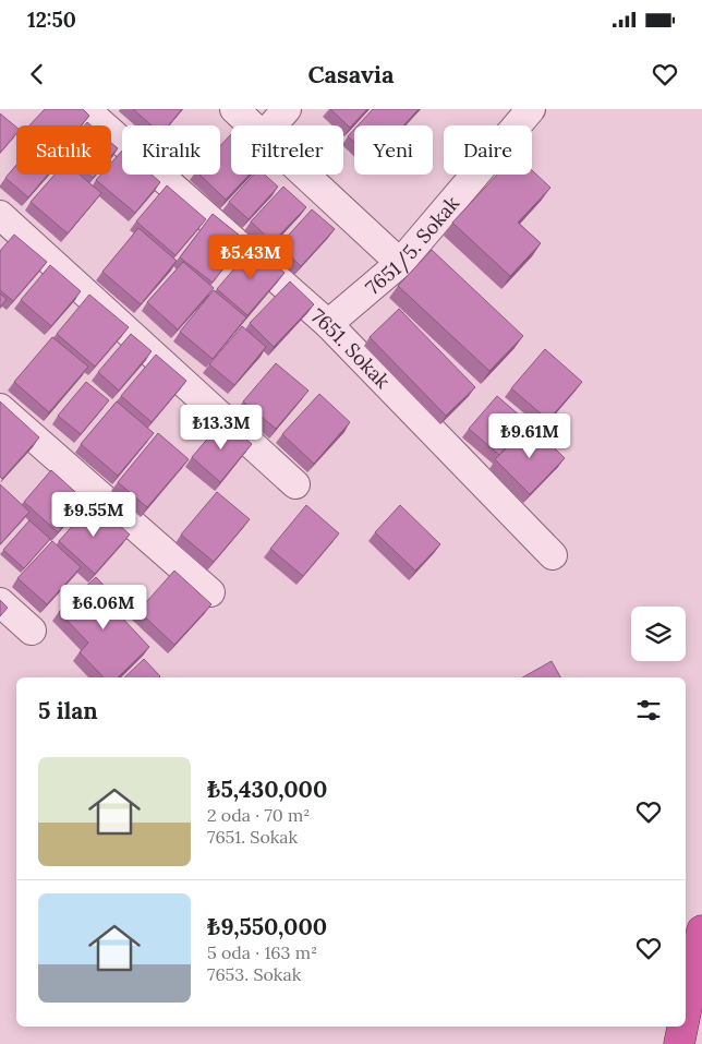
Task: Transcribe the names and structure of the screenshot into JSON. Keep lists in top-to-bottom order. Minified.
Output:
{"streets":{"street":["7651/5. Sokak","7651. Sokak"]},"crossings":[["7651/5. Sokak","7651. Sokak"]],"page":{"status":"12:50","header":"Casavia","chip":["Satılık","Kiralık","Filtreler","Yeni","Daire"],"price":["₺5.43M","₺13.3M","₺9.61M","₺9.55M","₺6.06M"],"heading":"5 ilan","list":[{"name":"₺5,430,000","note":"2 oda · 70 m² · 7651. Sokak"},{"name":"₺9,550,000","note":"5 oda · 163 m² · 7653. Sokak"}]}}
